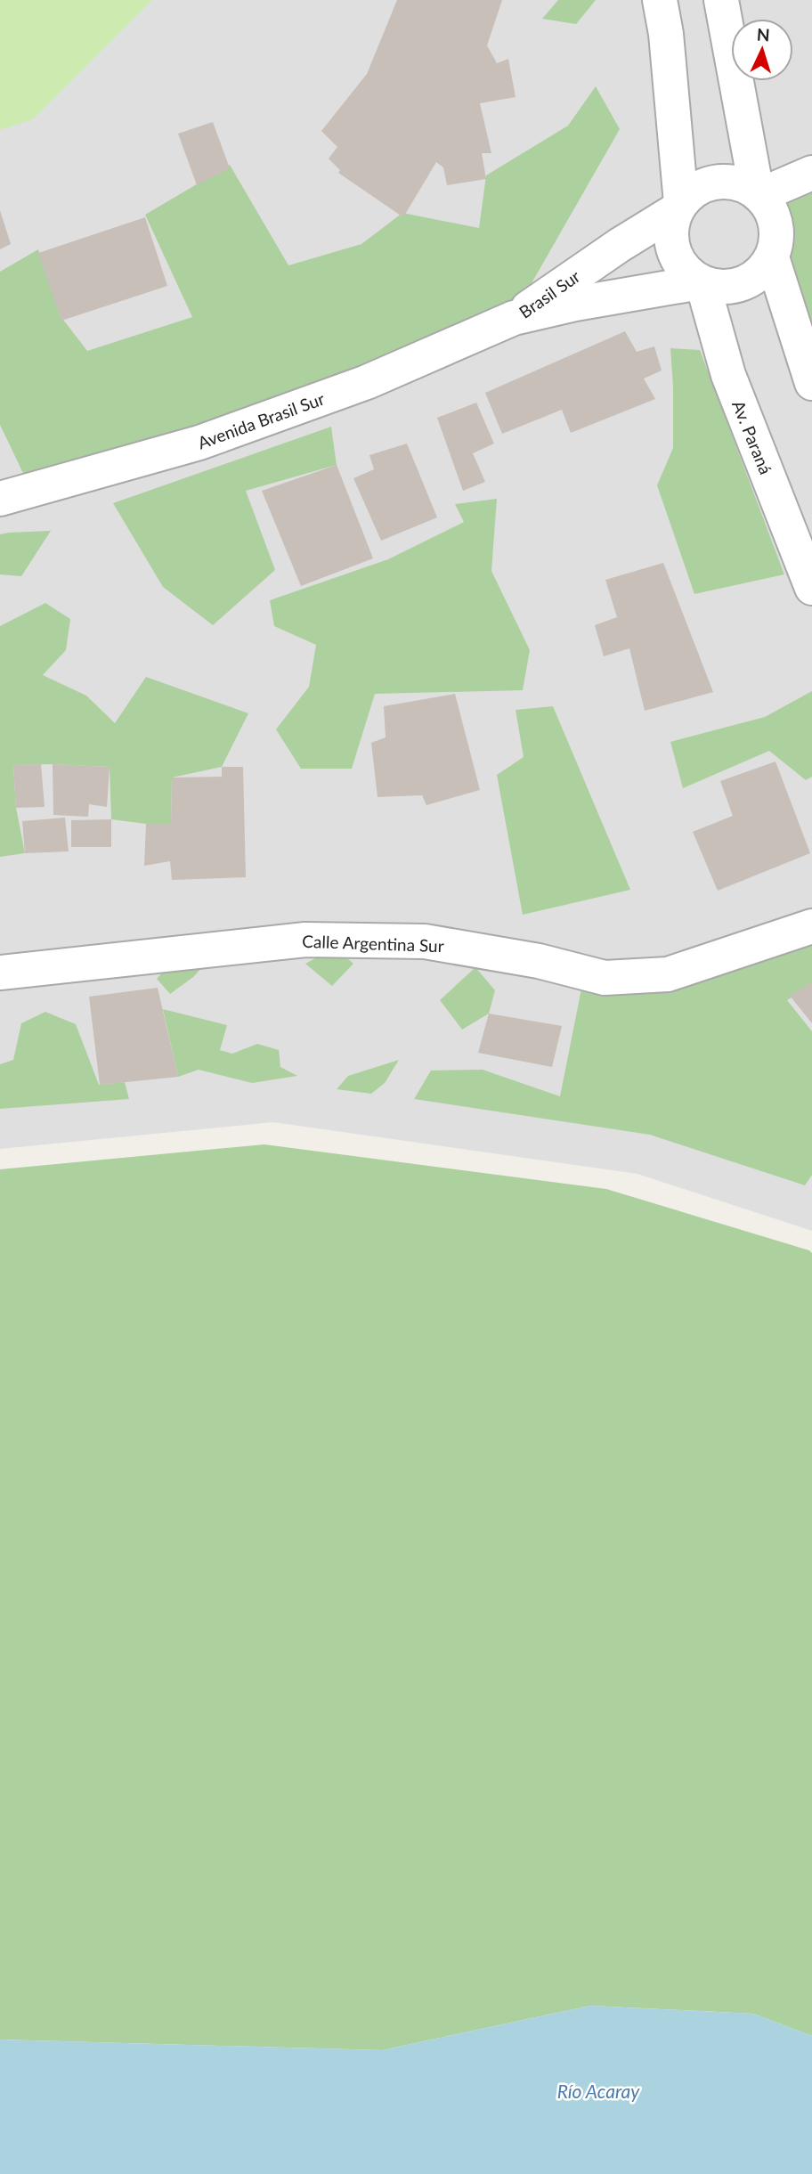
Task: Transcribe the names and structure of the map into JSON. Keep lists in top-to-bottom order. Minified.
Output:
{"streets":{"street":["Brasil Sur","Avenida Brasil Sur","Av. Paraná","Calle Argentina Sur"]},"crossings":[["Brasil Sur","Avenida Brasil Sur"],["Brasil Sur","Av. Paraná"]],"water":["Río Acaray"],"north":"top"}
